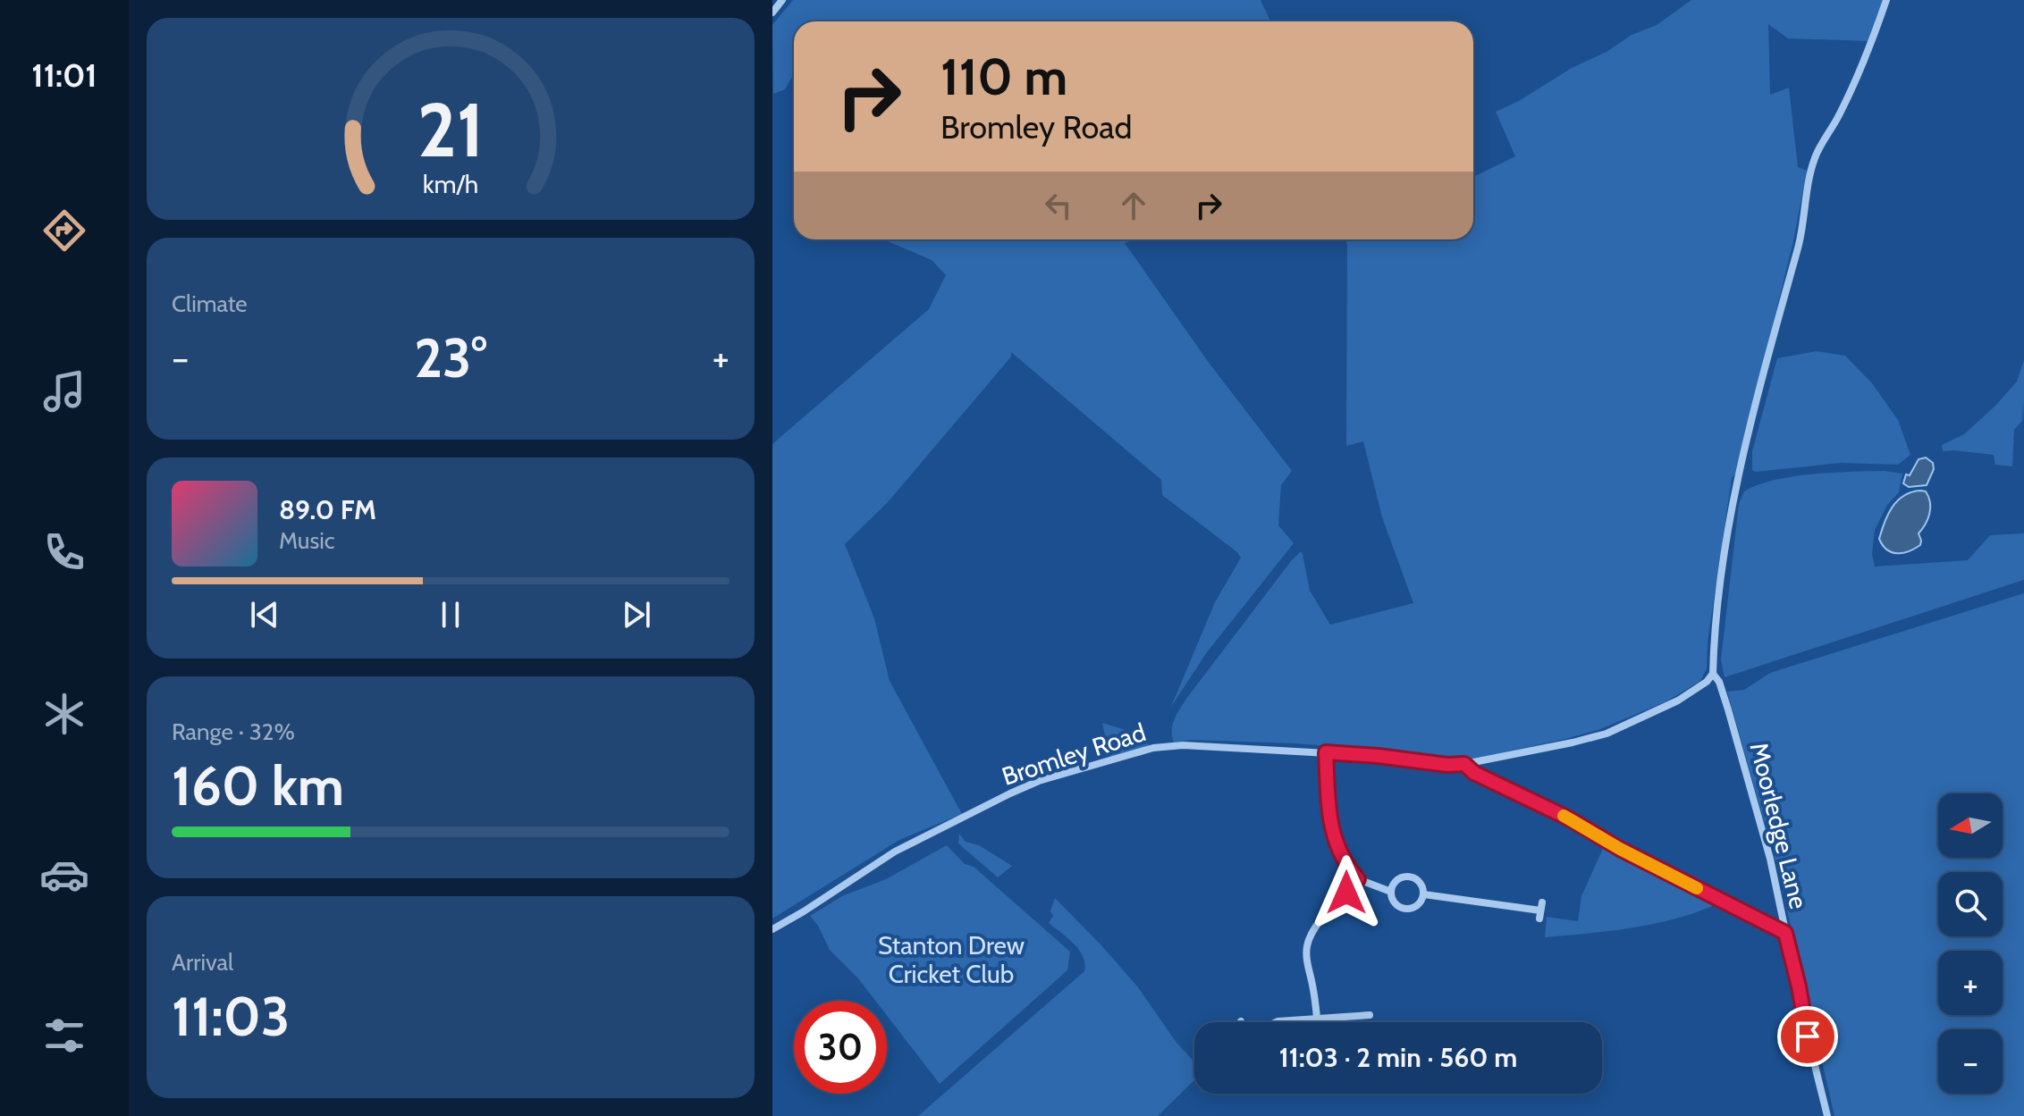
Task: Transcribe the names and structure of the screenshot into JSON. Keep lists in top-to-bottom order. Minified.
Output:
{"streets":{"street":["Bromley Road","Moorledge Lane"]},"crossings":[["Bromley Road","Moorledge Lane"]],"parks":["Stanton Drew Cricket Club"],"north":"left","page":{"tabs":"11:01","turn":["110 m","Bromley Road"],"tile":["Climate",["Range · 32%","160 km"],["Arrival","11:03"]],"heat":["−","23°","+"],"song":["89.0 FM","Music"],"map_buttons":["+","−"],"limit":"30","trip":"11:03 · 2 min · 560 m","gauge":["21","km/h"]}}
